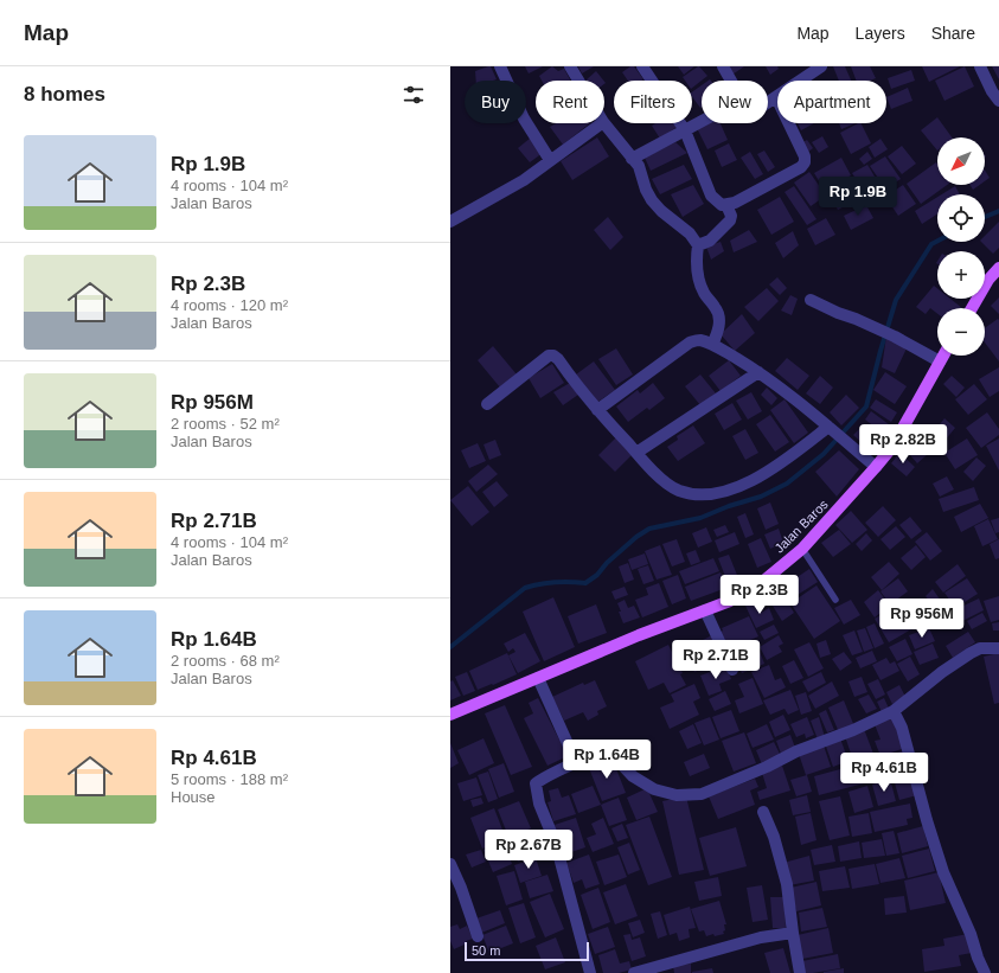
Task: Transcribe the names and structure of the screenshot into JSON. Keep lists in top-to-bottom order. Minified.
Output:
{"streets":{"main road":["Jalan Baros"]},"scale_bar":"50 m","north":"bottom left","page":{"header":"Map","nav":["Map","Layers","Share"],"heading":"8 homes","chip":["Buy","Rent","Filters","New","Apartment"],"list":[{"name":"Rp 1.9B","note":"4 rooms · 104 m² · Jalan Baros"},{"name":"Rp 2.3B","note":"4 rooms · 120 m² · Jalan Baros"},{"name":"Rp 956M","note":"2 rooms · 52 m² · Jalan Baros"},{"name":"Rp 2.71B","note":"4 rooms · 104 m² · Jalan Baros"},{"name":"Rp 1.64B","note":"2 rooms · 68 m² · Jalan Baros"},{"name":"Rp 4.61B","note":"5 rooms · 188 m² · House"}],"map_buttons":["+","−"],"price":["Rp 1.9B","Rp 2.82B","Rp 2.3B","Rp 956M","Rp 2.71B","Rp 1.64B","Rp 4.61B","Rp 2.67B"],"scale":"50 m"}}
